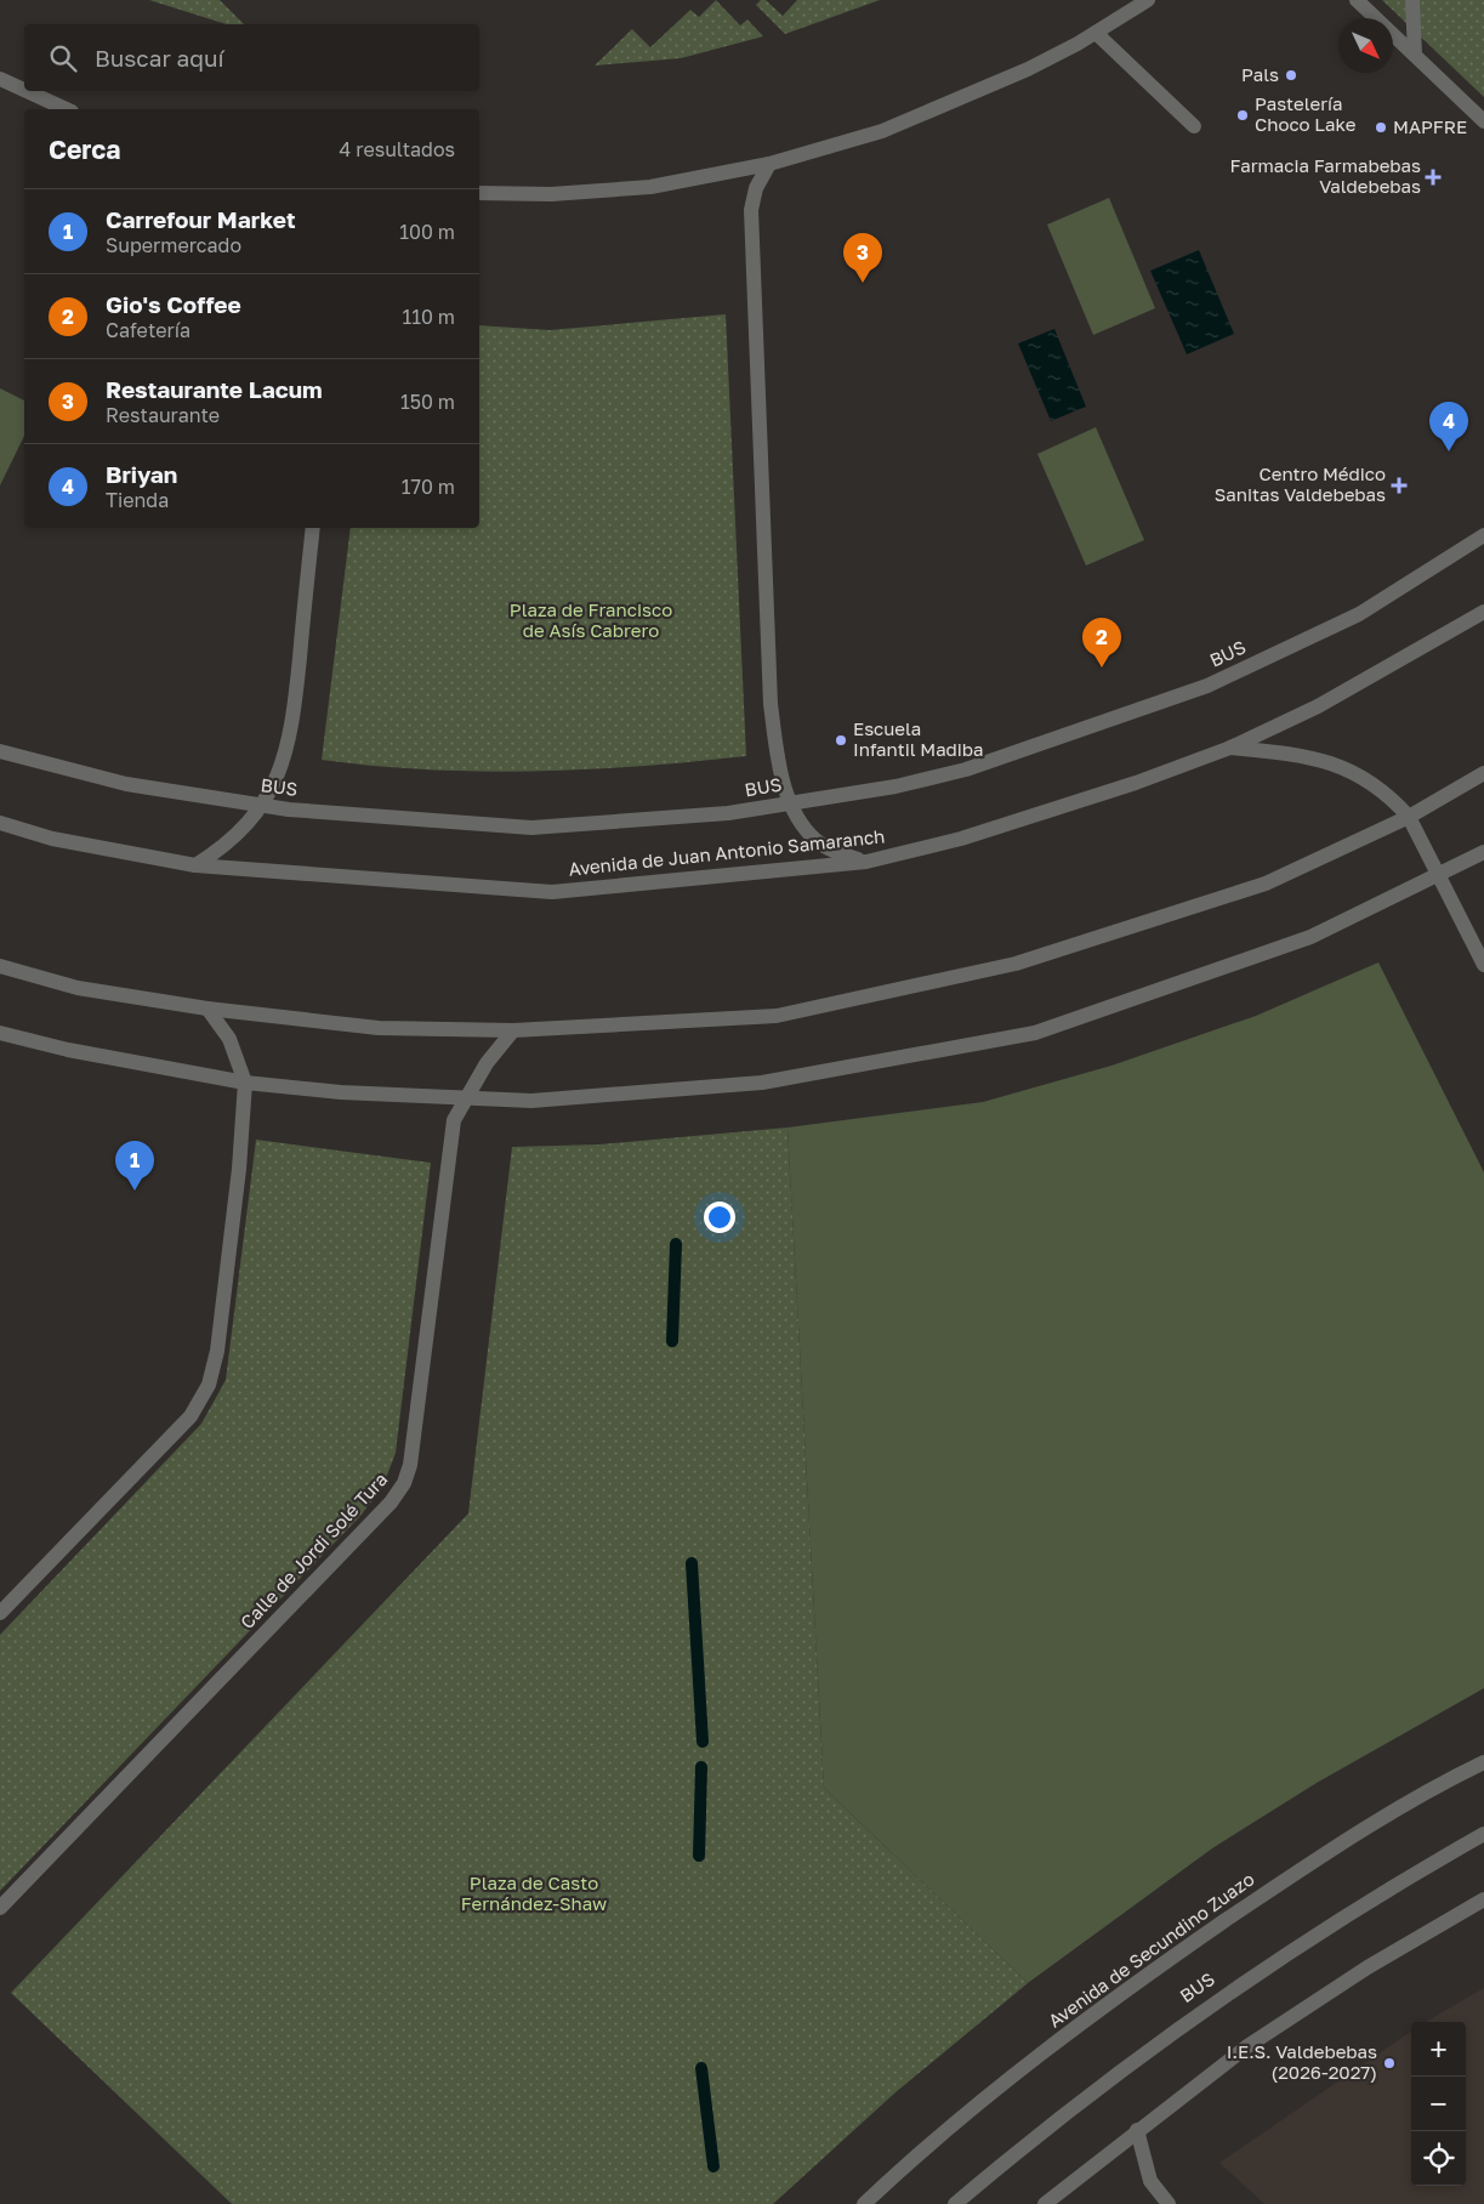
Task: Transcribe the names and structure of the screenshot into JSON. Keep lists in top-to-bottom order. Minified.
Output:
{"streets":{"street":["BUS","Avenida de Juan Antonio Samaranch","Calle de Jordi Solé Tura","Avenida de Secundino Zuazo"]},"parks":["Plaza de Francisco de Asís Cabrero","Plaza de Casto Fernández-Shaw"],"places":{"other":["Pals","Pastelería Choco Lake","MAPFRE","Escuela Infantil Madiba","I.E.S. Valdebebas (2026-2027)"],"health":["Farmacia Farmabebas Valdebebas","Centro Médico Sanitas Valdebebas"]},"north":"bottom right","page":{"search":"Buscar aquí","heading":["Cerca","4 resultados"],"list":[{"mark":"1","name":"Carrefour Market","note":"Supermercado","value":"100 m"},{"mark":"2","name":"Gio's Coffee","note":"Cafetería","value":"110 m"},{"mark":"3","name":"Restaurante Lacum","note":"Restaurante","value":"150 m"},{"mark":"4","name":"Briyan","note":"Tienda","value":"170 m"}],"pins":["3","4","2","1"],"map_buttons":["+","−"]}}
